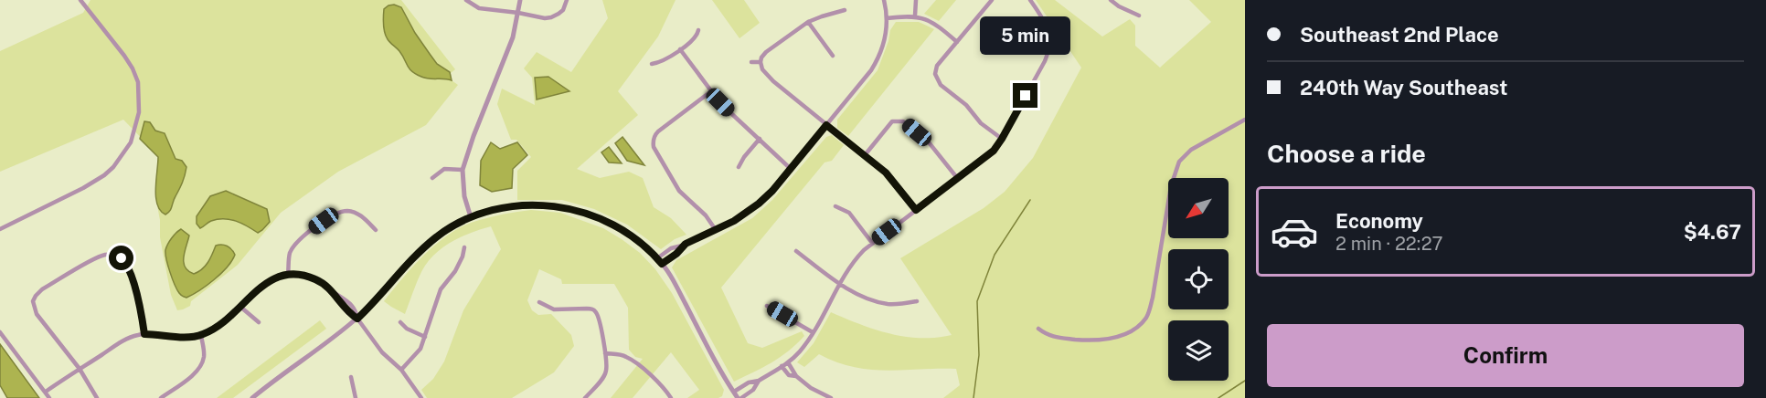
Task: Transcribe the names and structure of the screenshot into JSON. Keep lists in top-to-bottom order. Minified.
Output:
{"north":"bottom left","page":{"banner":["Southeast 2nd Place","240th Way Southeast"],"bubble":"5 min","heading":"Choose a ride","list":[{"name":"Economy","note":"2 min · 22:27","value":"$4.67"}],"buttons":"Confirm"}}
